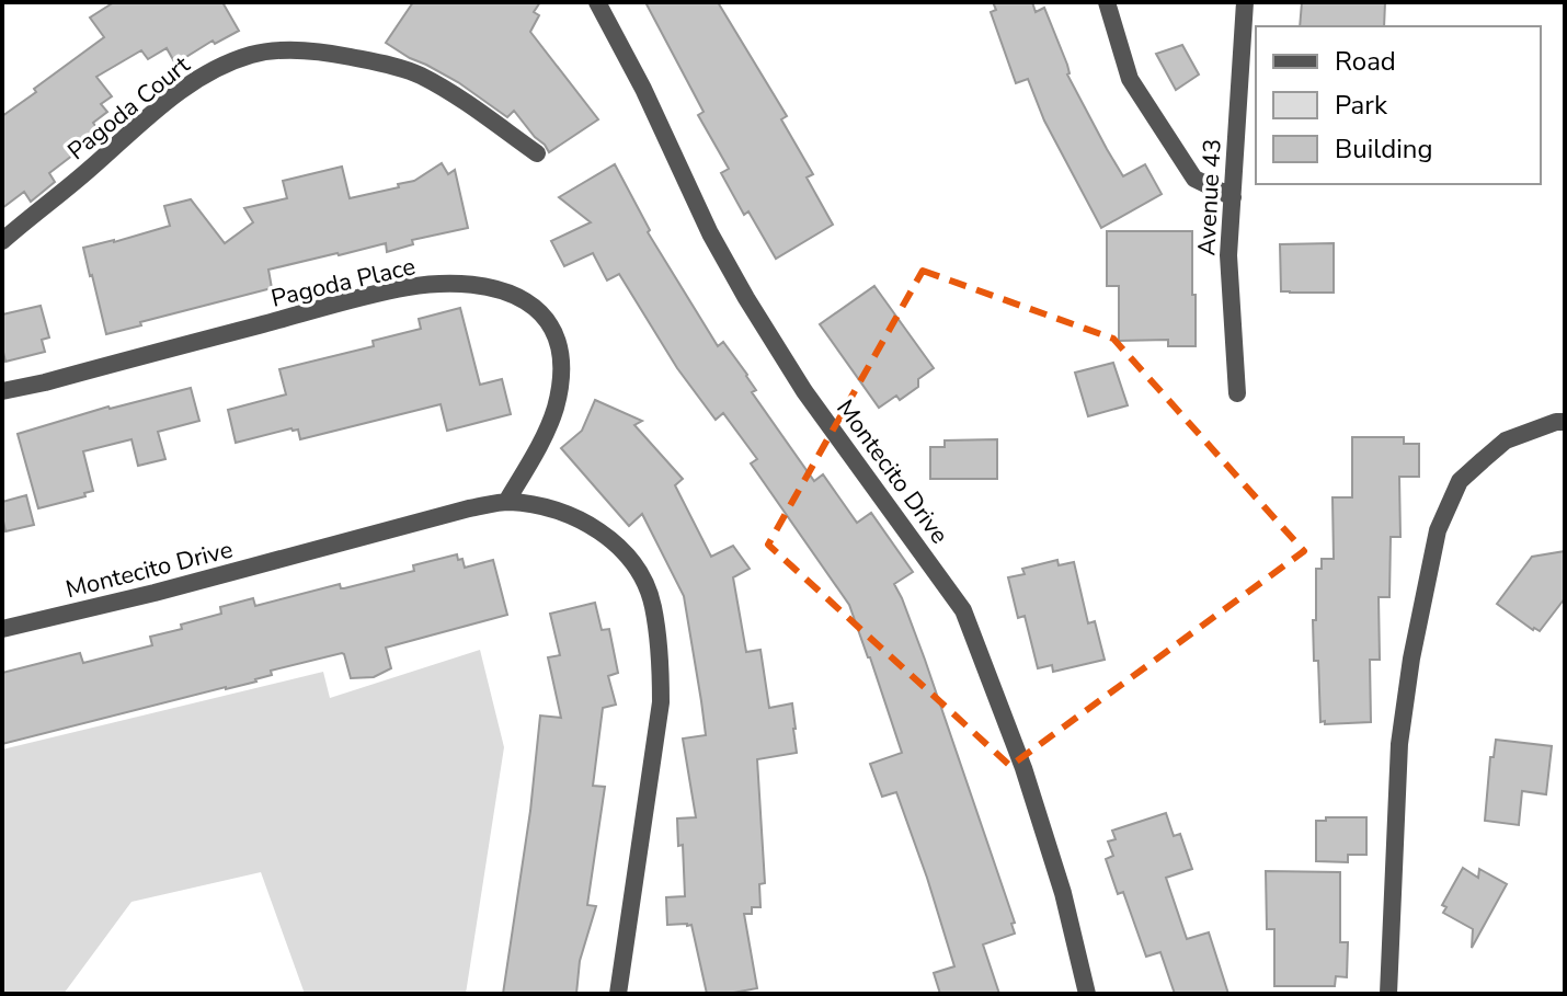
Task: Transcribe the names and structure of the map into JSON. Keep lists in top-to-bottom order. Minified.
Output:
{"streets":{"street":["Pagoda Court","Avenue 43","Pagoda Place","Montecito Drive"]},"crossings":[["Pagoda Place","Montecito Drive"]],"legend":["Road","Park","Building"]}
